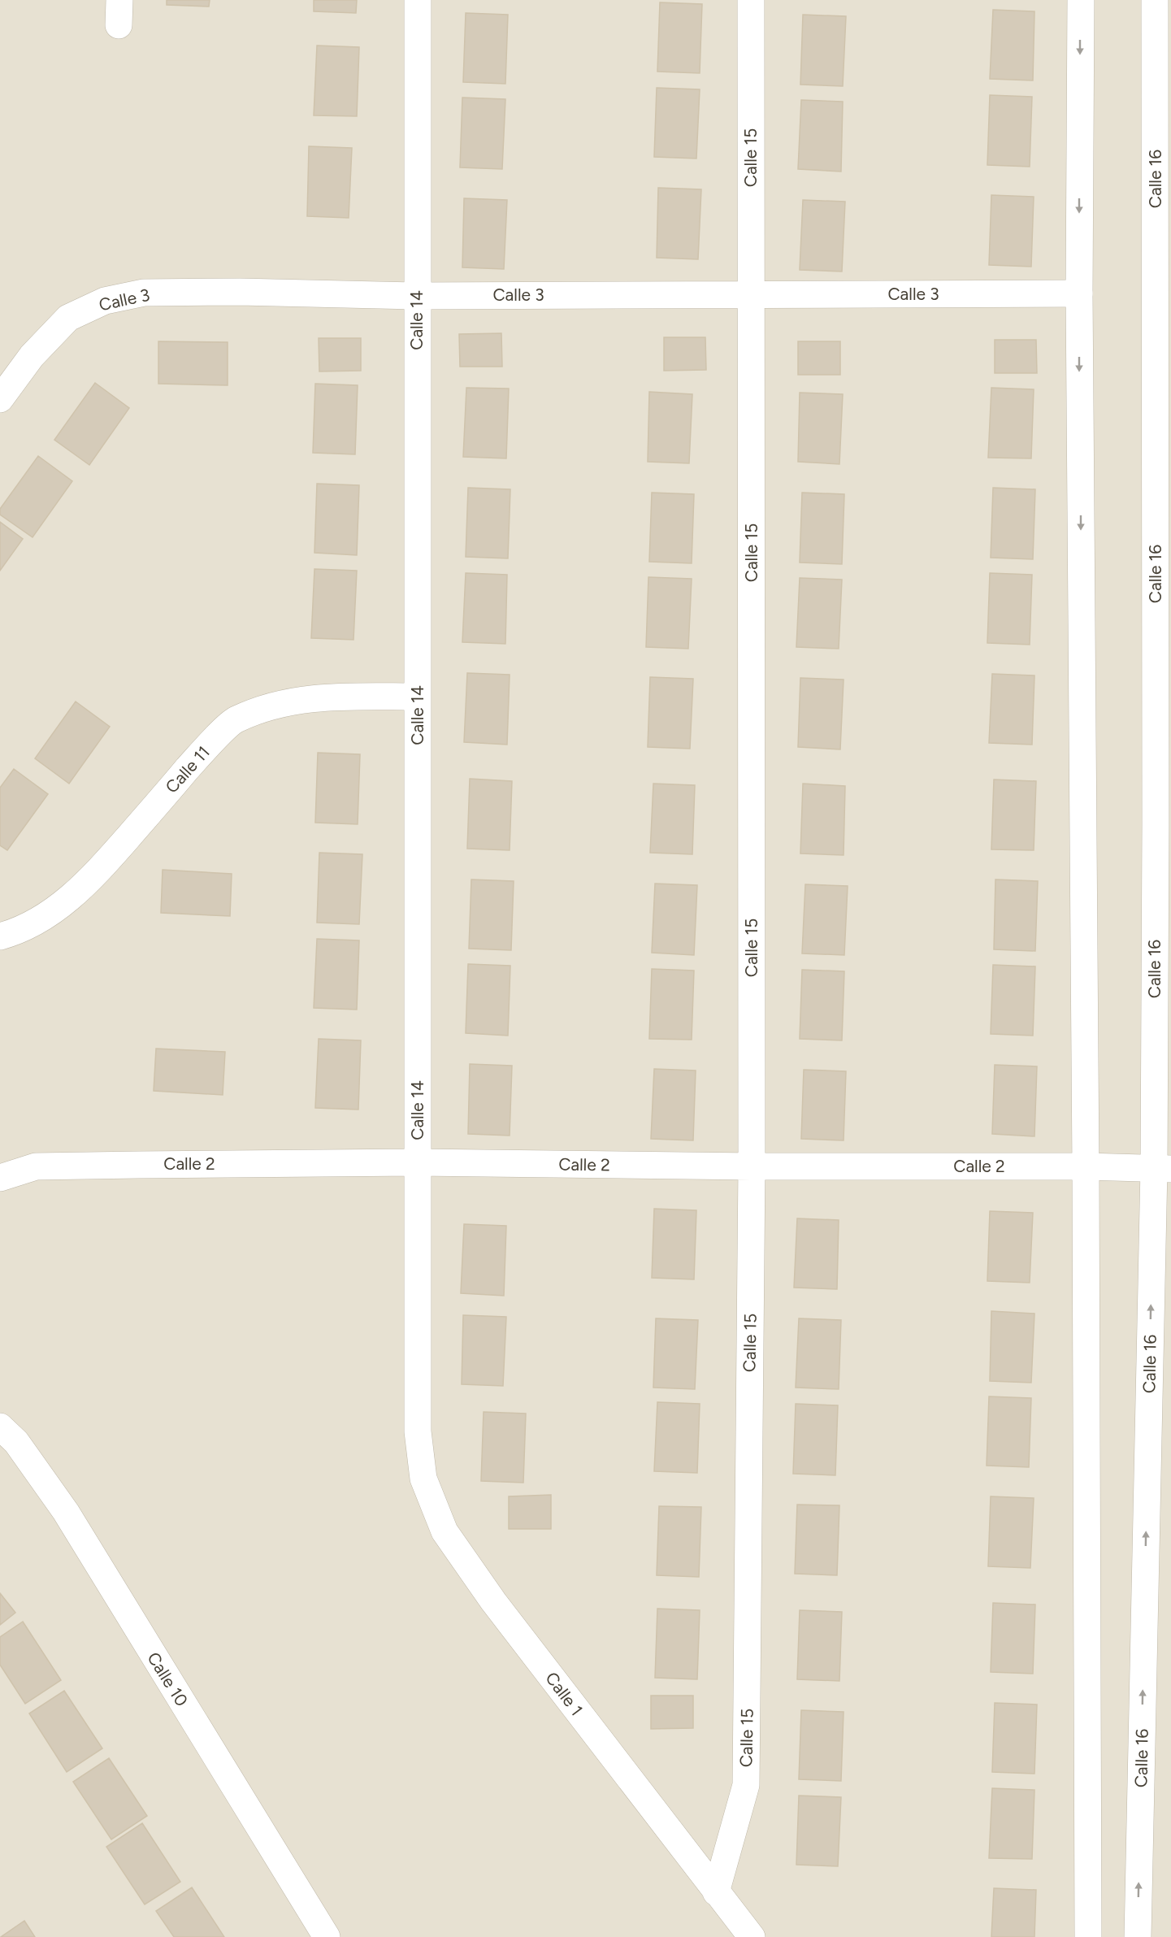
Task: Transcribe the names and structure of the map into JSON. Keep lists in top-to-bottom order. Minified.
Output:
{"streets":{"street":["Calle 15","Calle 16","Calle 3","Calle 14","Calle 11","Calle 2","Calle 10","Calle 1"]},"crossings":[["Calle 15","Calle 3"],["Calle 15","Calle 2"],["Calle 15","Calle 1"],["Calle 16","Calle 2"],["Calle 3","Calle 14"],["Calle 14","Calle 11"],["Calle 14","Calle 2"],["Calle 14","Calle 1"]]}
